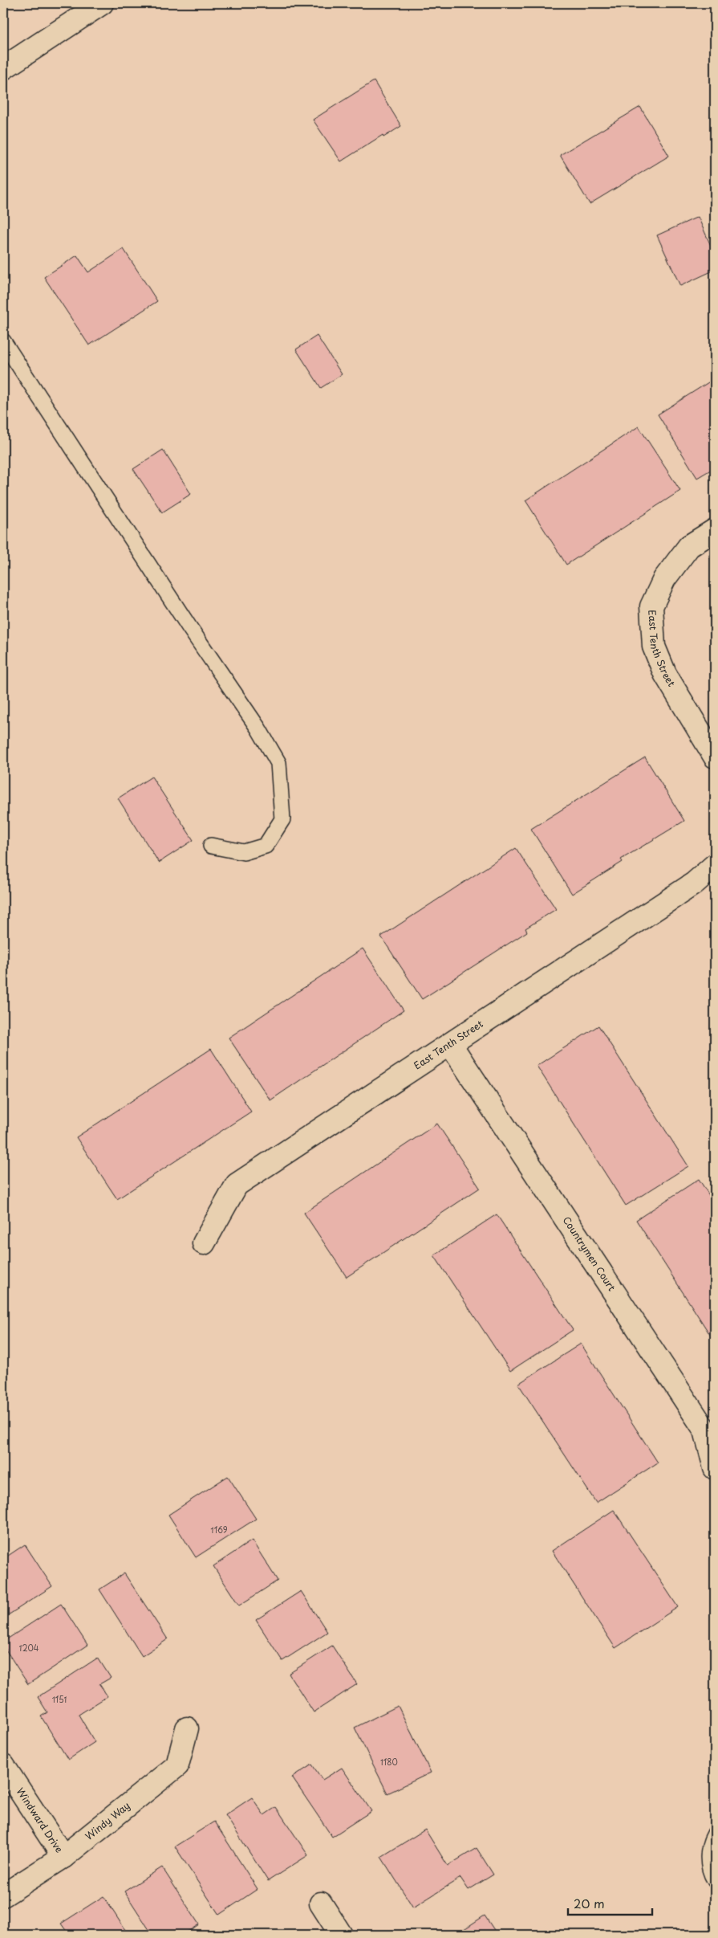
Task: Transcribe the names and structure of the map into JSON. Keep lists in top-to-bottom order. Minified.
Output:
{"streets":{"street":["East Tenth Street","Countrymen Court","Windward Drive","Windy Way"]},"crossings":[["East Tenth Street","Countrymen Court"],["Windward Drive","Windy Way"]],"house_numbers":["1169","1204","1151","1180"],"scale_bar":"20 m"}
